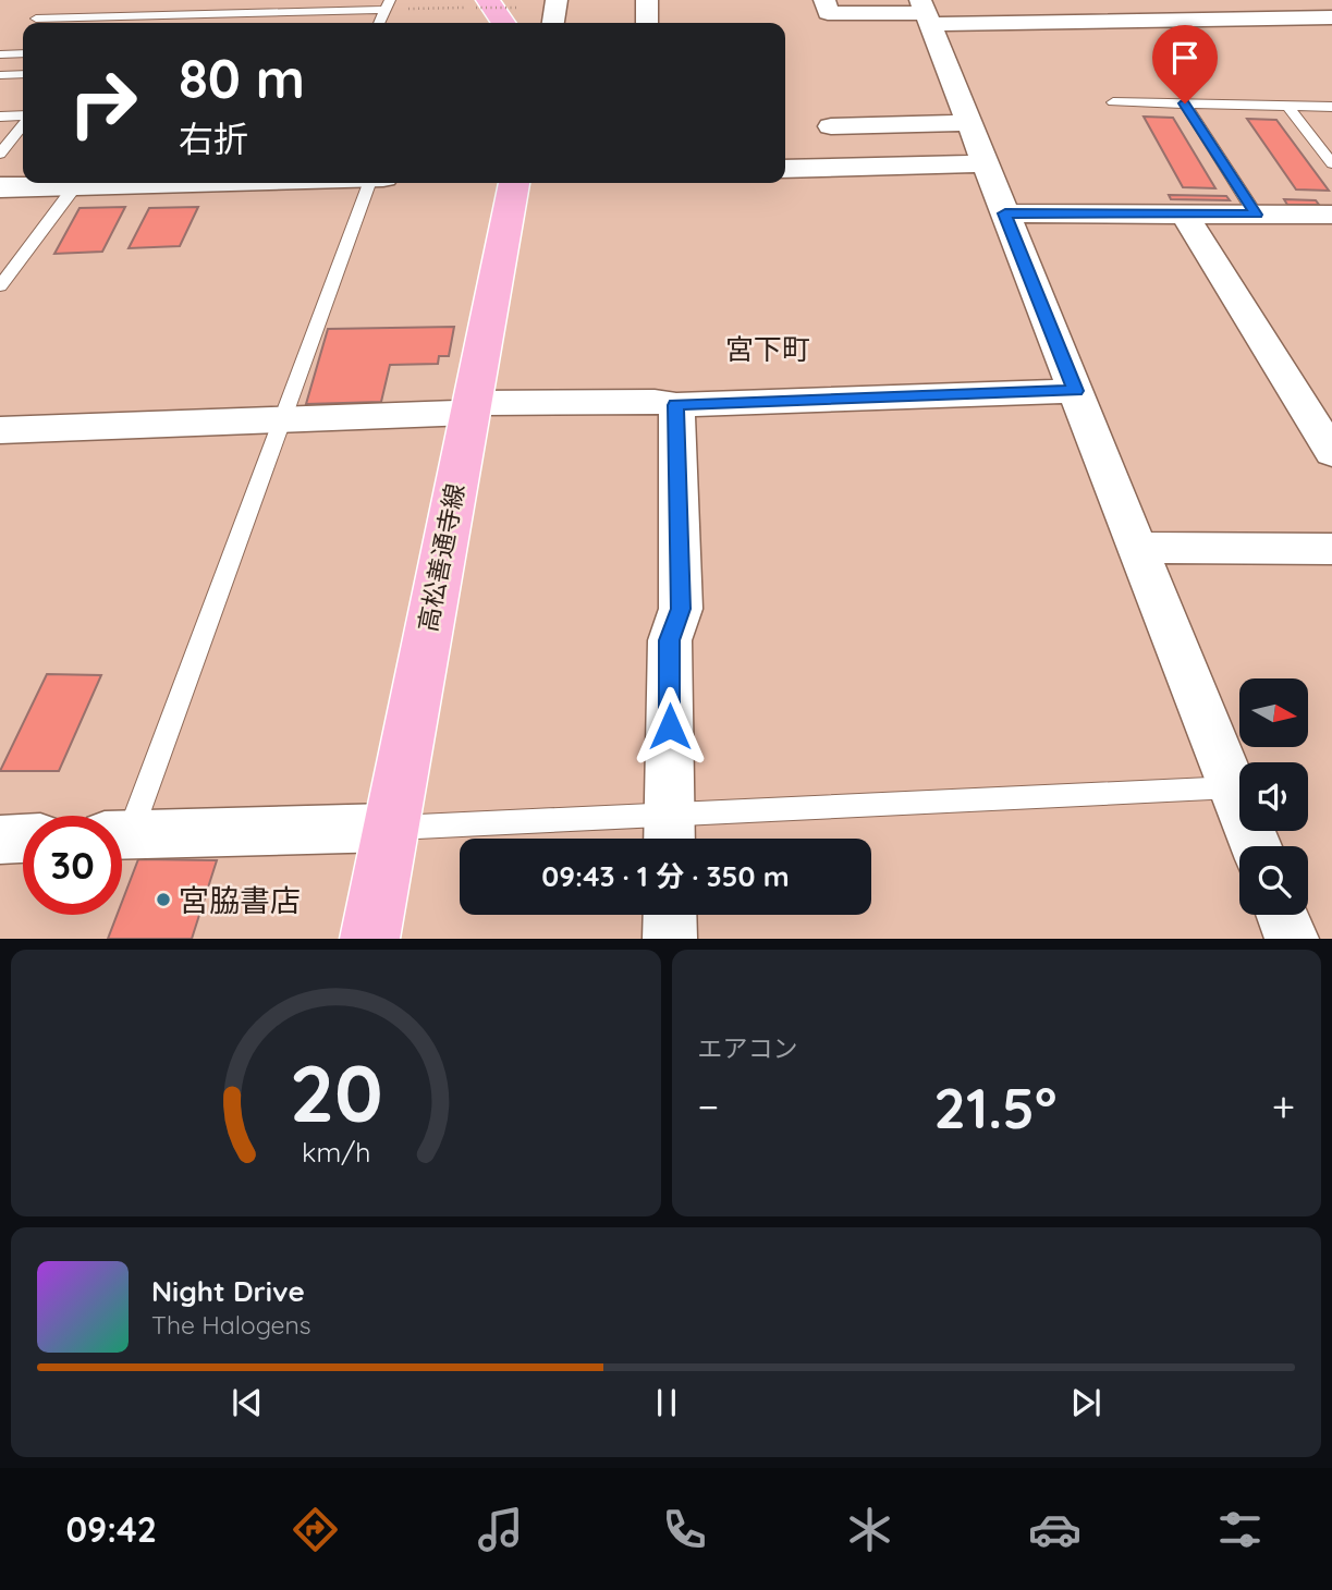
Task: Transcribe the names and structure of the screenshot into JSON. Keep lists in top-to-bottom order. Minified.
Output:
{"streets":{"main road":["高松善通寺線"]},"districts":["宮下町"],"places":["宮脇書店"],"north":"right","page":{"turn":["80 m","右折"],"limit":"30","trip":"09:43 · 1 分 · 350 m","tile":"エアコン","heat":["−","21.5°","+"],"song":["Night Drive","The Halogens"],"tabs":"09:42","gauge":["20","km/h"]}}
